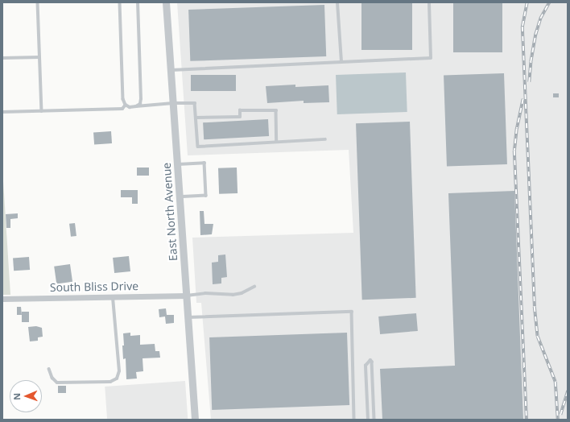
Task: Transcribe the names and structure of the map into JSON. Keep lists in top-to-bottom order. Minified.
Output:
{"streets":{"street":["East North Avenue","South Bliss Drive"]},"crossings":[["East North Avenue","South Bliss Drive"]],"north":"left"}
